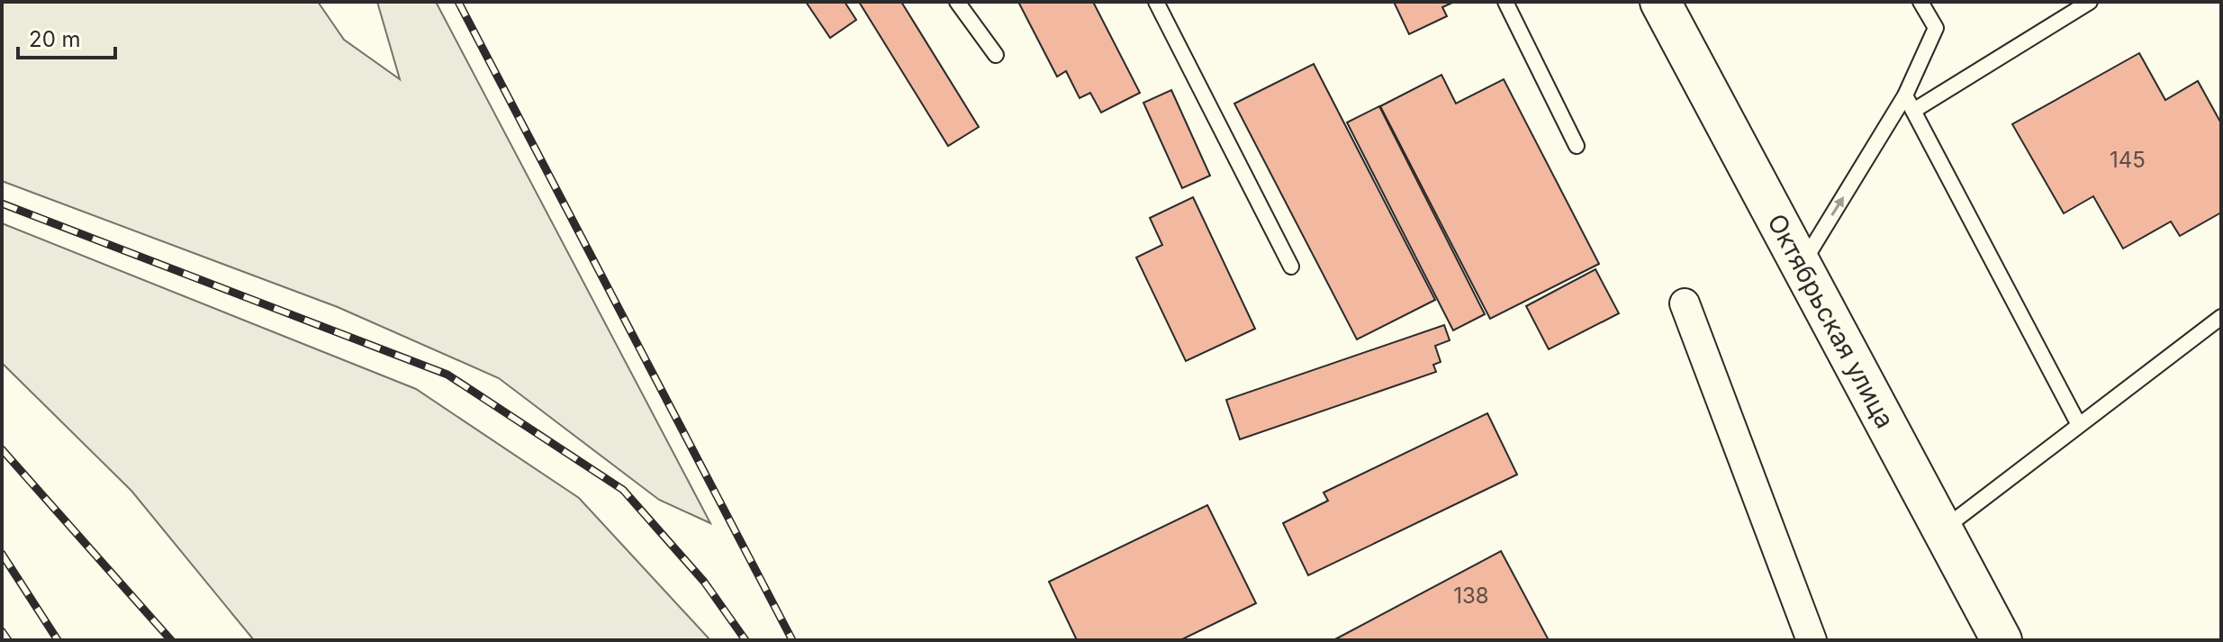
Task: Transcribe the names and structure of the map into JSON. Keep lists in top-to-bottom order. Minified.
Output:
{"streets":{"main road":["Октябрьская улица"]},"house_numbers":["145","138"],"scale_bar":"20 m"}
